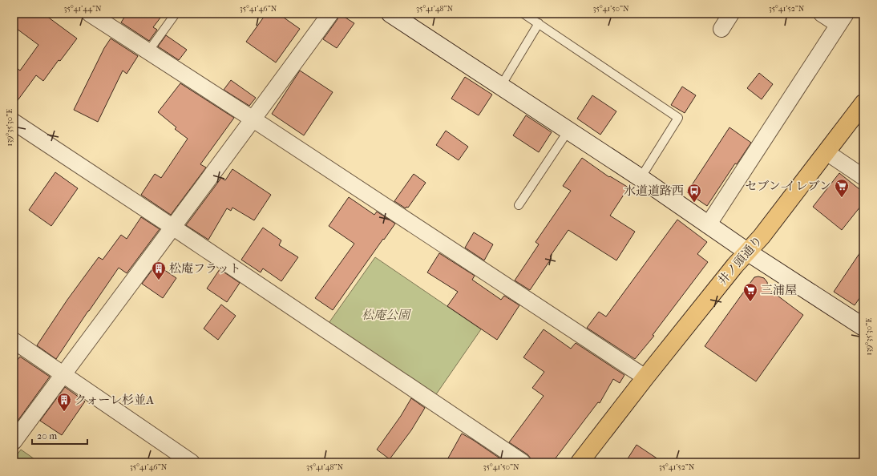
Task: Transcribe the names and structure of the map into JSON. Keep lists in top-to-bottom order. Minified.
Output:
{"streets":{"main road":["井ノ頭通り"]},"parks":["松庵公園"],"places":{"supermarket":["セブン-イレブン","三浦屋"],"bus stop":["水道道路西"],"building":["松庵フラット","クォーレ杉並A"]},"scale_bar":"20 m","coordinates":["35°41'44\"N","35°41'46\"N","35°41'48\"N","35°41'50\"N","35°41'52\"N","139°35'30\"E"]}
